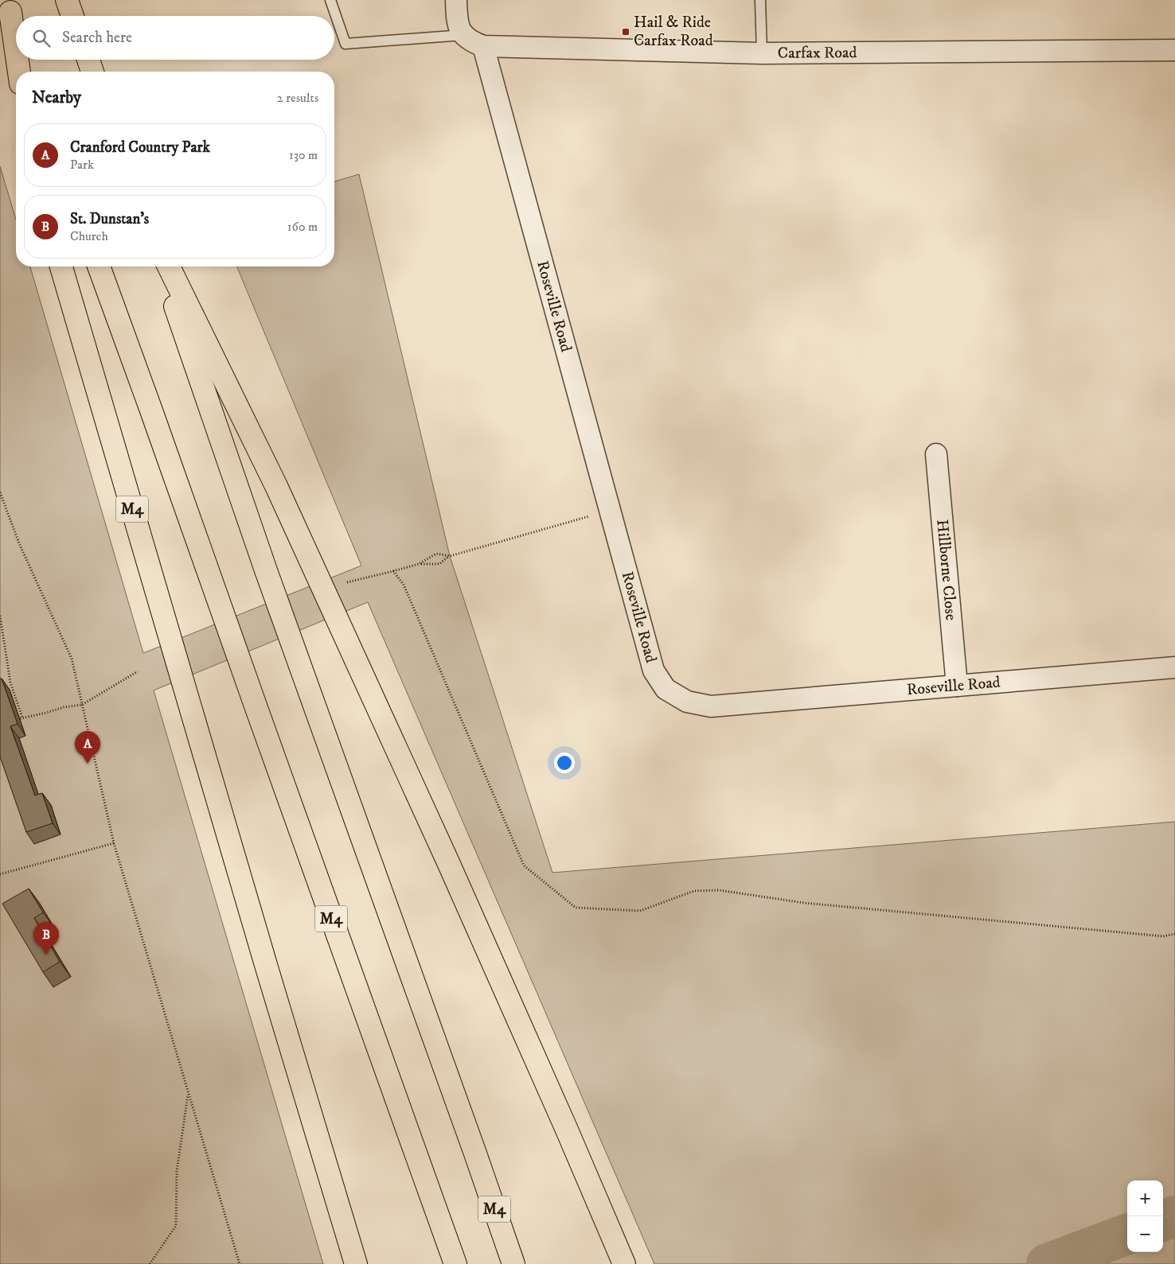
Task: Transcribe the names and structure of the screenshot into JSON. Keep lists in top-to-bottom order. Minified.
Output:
{"streets":{"highway":["M4"],"street":["Carfax Road","Roseville Road","Hillborne Close"]},"crossings":[["Carfax Road","Roseville Road"],["Roseville Road","Hillborne Close"]],"places":{"transit":["Hail & Ride Carfax Road"]},"page":{"search":"Search here","heading":["Nearby","2 results"],"list":[{"mark":"A","name":"Cranford Country Park","note":"Park","value":"130 m"},{"mark":"B","name":"St. Dunstan's","note":"Church","value":"160 m"}],"pins":["A","B"],"map_buttons":["+","−"]}}
